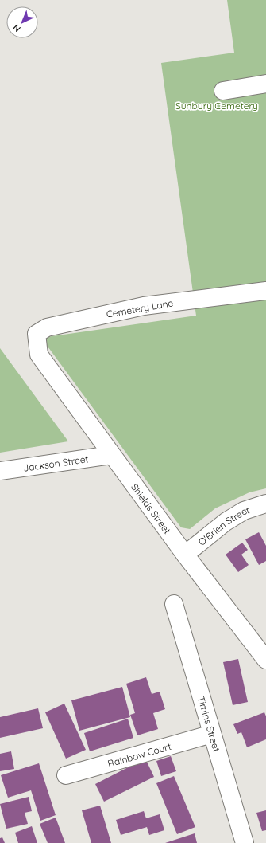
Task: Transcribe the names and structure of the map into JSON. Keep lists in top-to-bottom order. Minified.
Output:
{"streets":{"street":["Cemetery Lane","Jackson Street","Shields Street","O'Brien Street","Timins Street","Rainbow Court"]},"crossings":[["Cemetery Lane","Shields Street"],["Jackson Street","Shields Street"],["Shields Street","O'Brien Street"],["Timins Street","Rainbow Court"]],"parks":["Sunbury Cemetery"],"north":"bottom left"}
